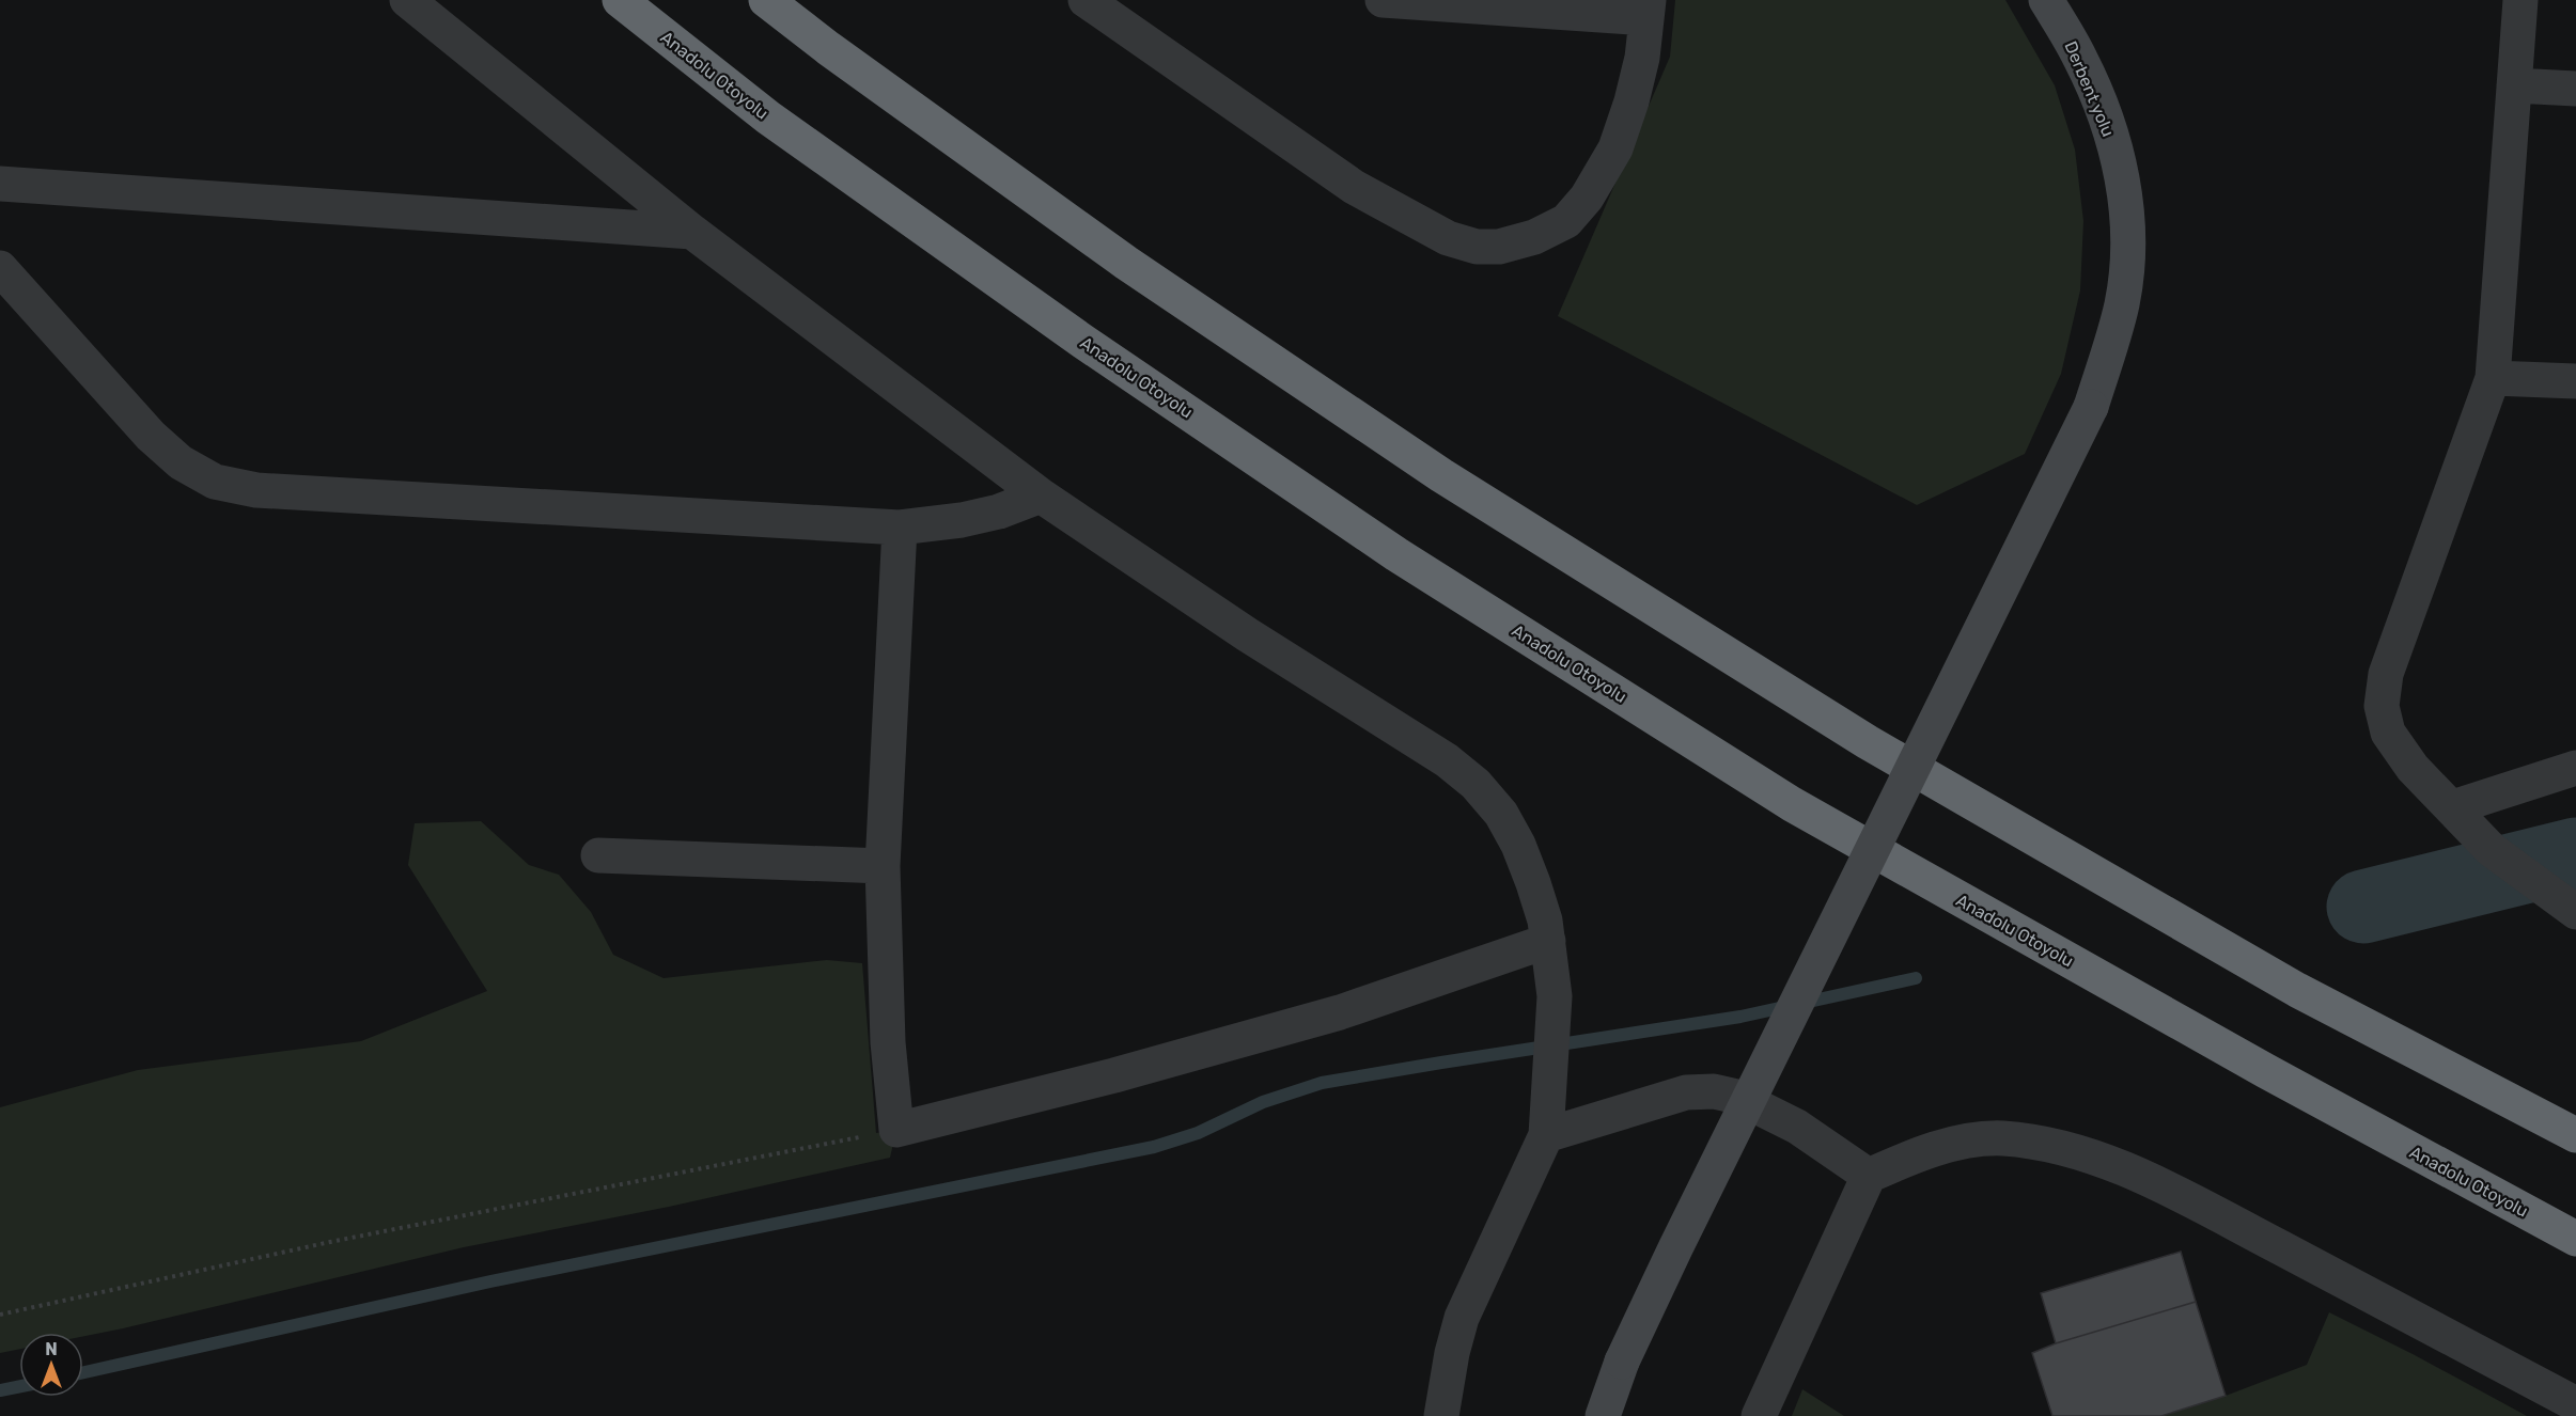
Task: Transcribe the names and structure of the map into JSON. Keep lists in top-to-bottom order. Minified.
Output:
{"streets":{"highway":["Anadolu Otoyolu"],"main road":["Derbent yolu"]},"north":"top"}
